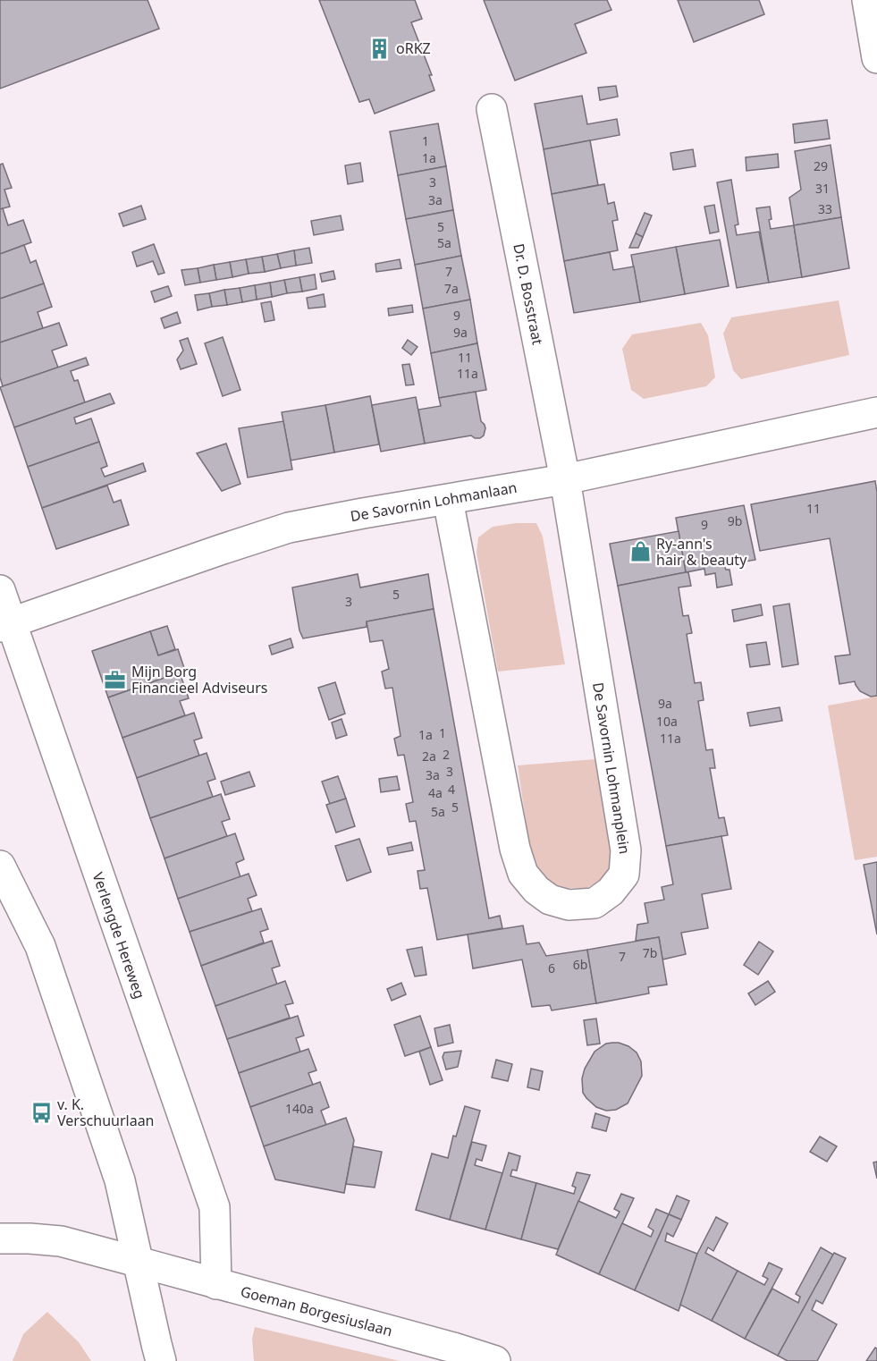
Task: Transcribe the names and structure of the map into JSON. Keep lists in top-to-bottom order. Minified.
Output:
{"streets":{"street":["Dr. D. Bosstraat","De Savornin Lohmanlaan","De Savornin Lohmanplein","Verlengde Hereweg","Goeman Borgesiuslaan"]},"crossings":[["Dr. D. Bosstraat","De Savornin Lohmanlaan"],["Dr. D. Bosstraat","De Savornin Lohmanplein"],["De Savornin Lohmanlaan","De Savornin Lohmanplein"],["De Savornin Lohmanlaan","Verlengde Hereweg"],["Verlengde Hereweg","Goeman Borgesiuslaan"]],"places":{"building":["oRKZ"],"shop":["Ry-ann's hair & beauty"],"office":["Mijn Borg Financieel Adviseurs"],"bus stop":["v. K. Verschuurlaan"]},"house_numbers":["1","1a","29","3","31","3a","33","5","5a","7","7a","9","9a","11","11a","11","9b","9","5","3","9a","10a","1","1a","11a","2","2a","3","3a","4","4a","5","5a","7b","7","6b","6","140a"]}
